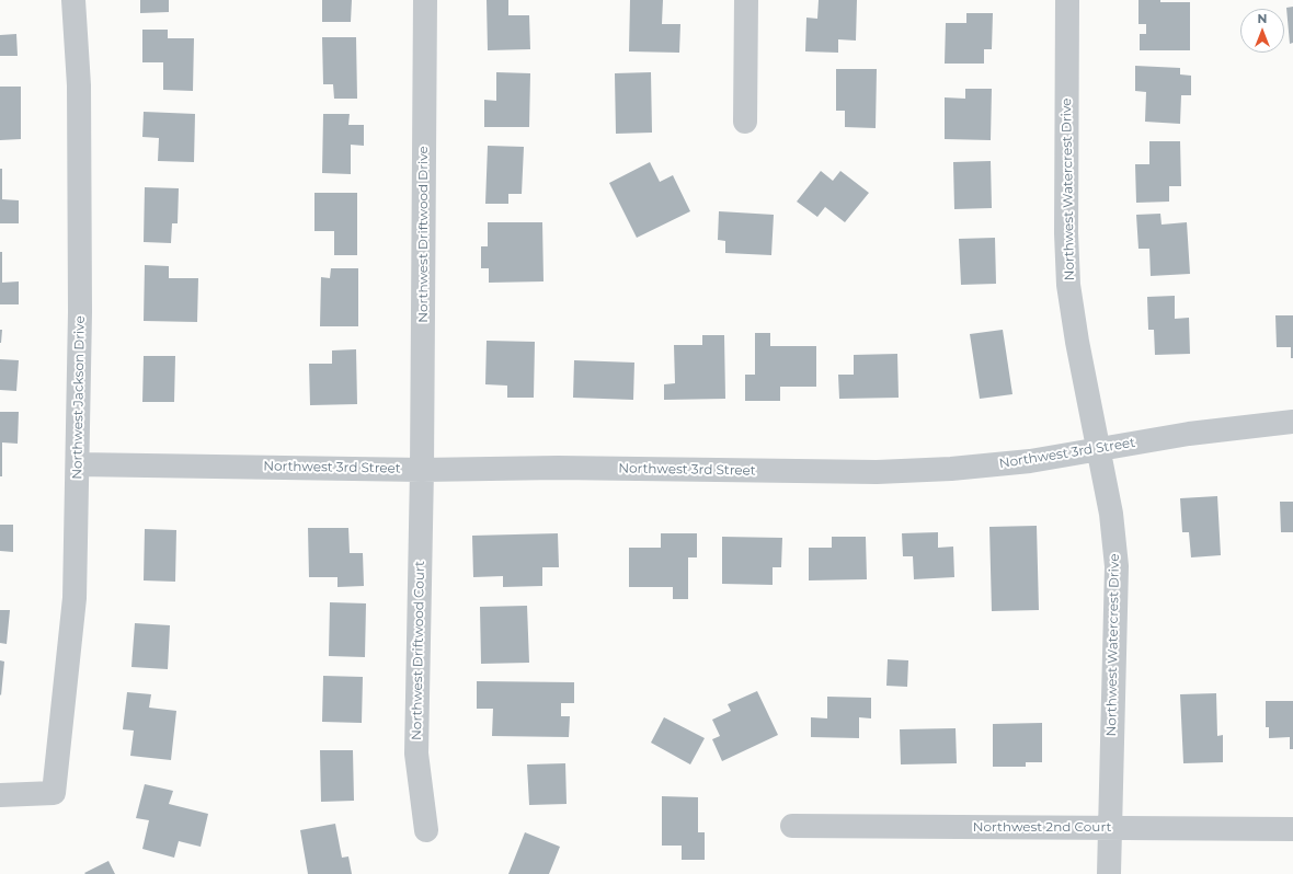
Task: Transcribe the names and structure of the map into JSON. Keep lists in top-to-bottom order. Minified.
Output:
{"streets":{"street":["Northwest Watercrest Drive","Northwest Driftwood Drive","Northwest Jackson Drive","Northwest 3rd Street","Northwest Driftwood Court","Northwest 2nd Court"]},"crossings":[["Northwest Watercrest Drive","Northwest 3rd Street"],["Northwest Watercrest Drive","Northwest 2nd Court"],["Northwest Driftwood Drive","Northwest 3rd Street"],["Northwest Driftwood Drive","Northwest Driftwood Court"],["Northwest Jackson Drive","Northwest 3rd Street"],["Northwest 3rd Street","Northwest Driftwood Court"]],"north":"top"}
